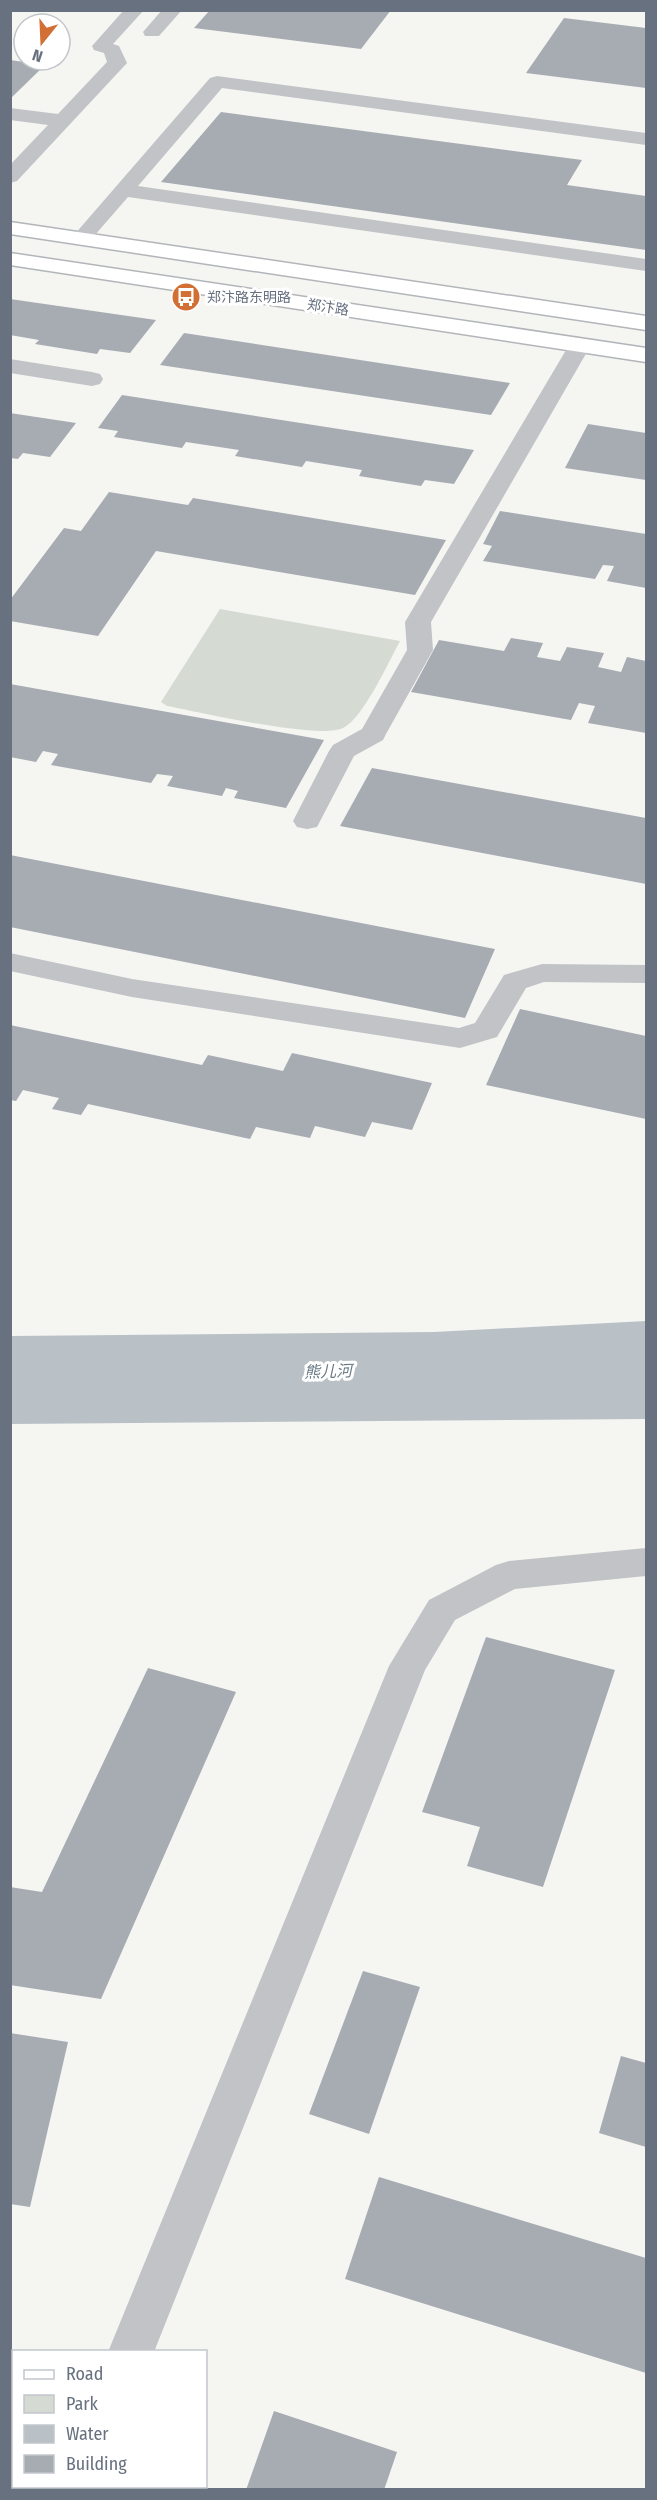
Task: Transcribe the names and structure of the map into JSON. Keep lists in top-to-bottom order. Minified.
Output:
{"streets":{"main road":["郑汴路"]},"water":["熊儿河"],"places":{"bus stop":["郑汴路东明路"]},"legend":["Road","Park","Water","Building"],"north":"bottom"}
